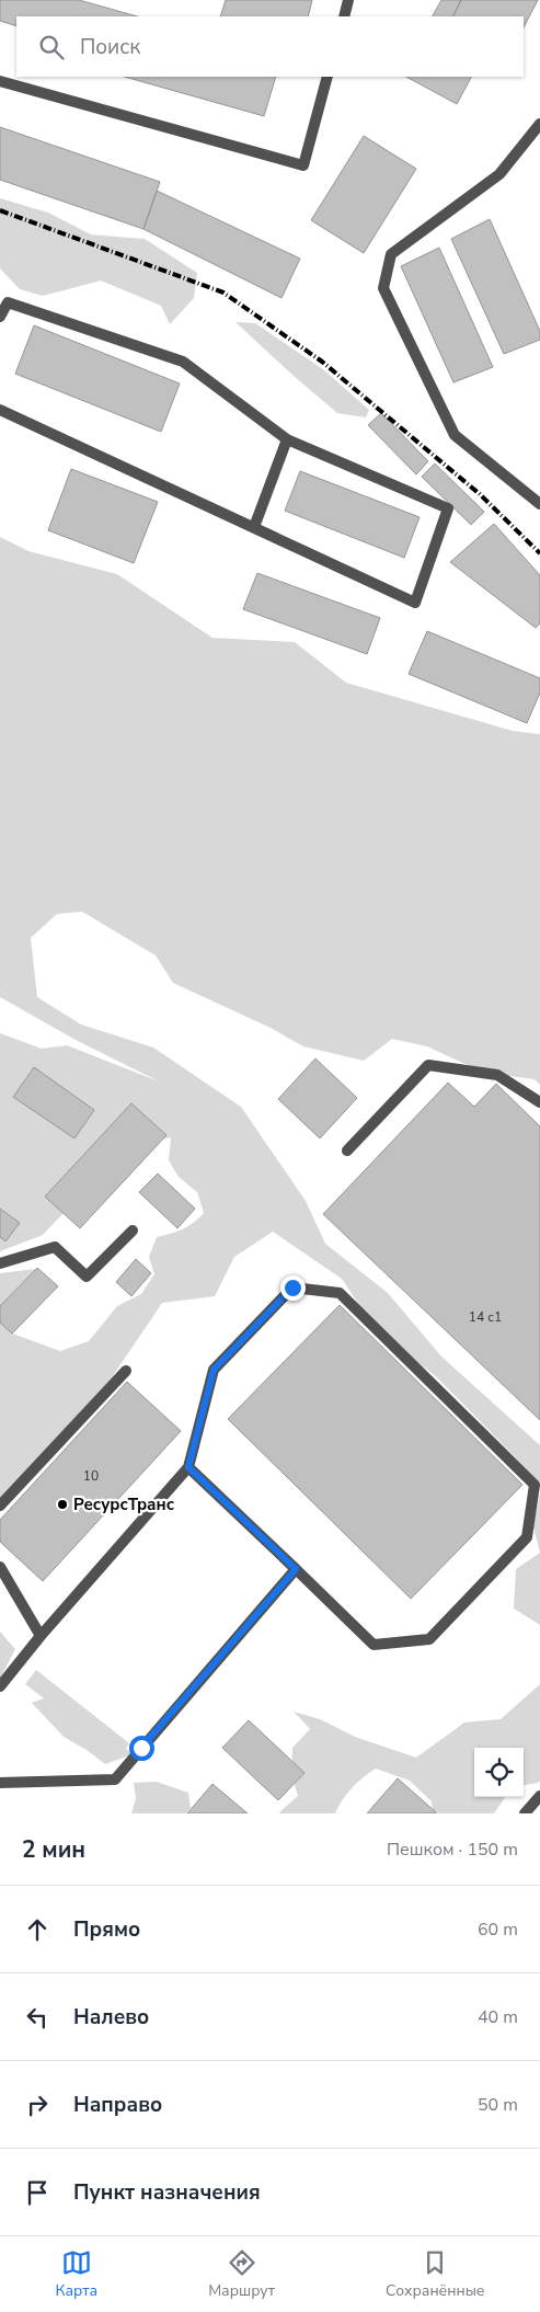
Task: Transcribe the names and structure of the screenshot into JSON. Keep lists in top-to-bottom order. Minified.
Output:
{"places":["РесурсТранс"],"house_numbers":["14 с1","10"],"page":{"search":"Поиск","heading":["2 мин","Пешком · 150 m"],"list":[["Прямо","60 m"],["Налево","40 m"],["Направо","50 m"],"Пункт назначения"],"nav":["Карта","Маршрут","Сохранённые"]}}
